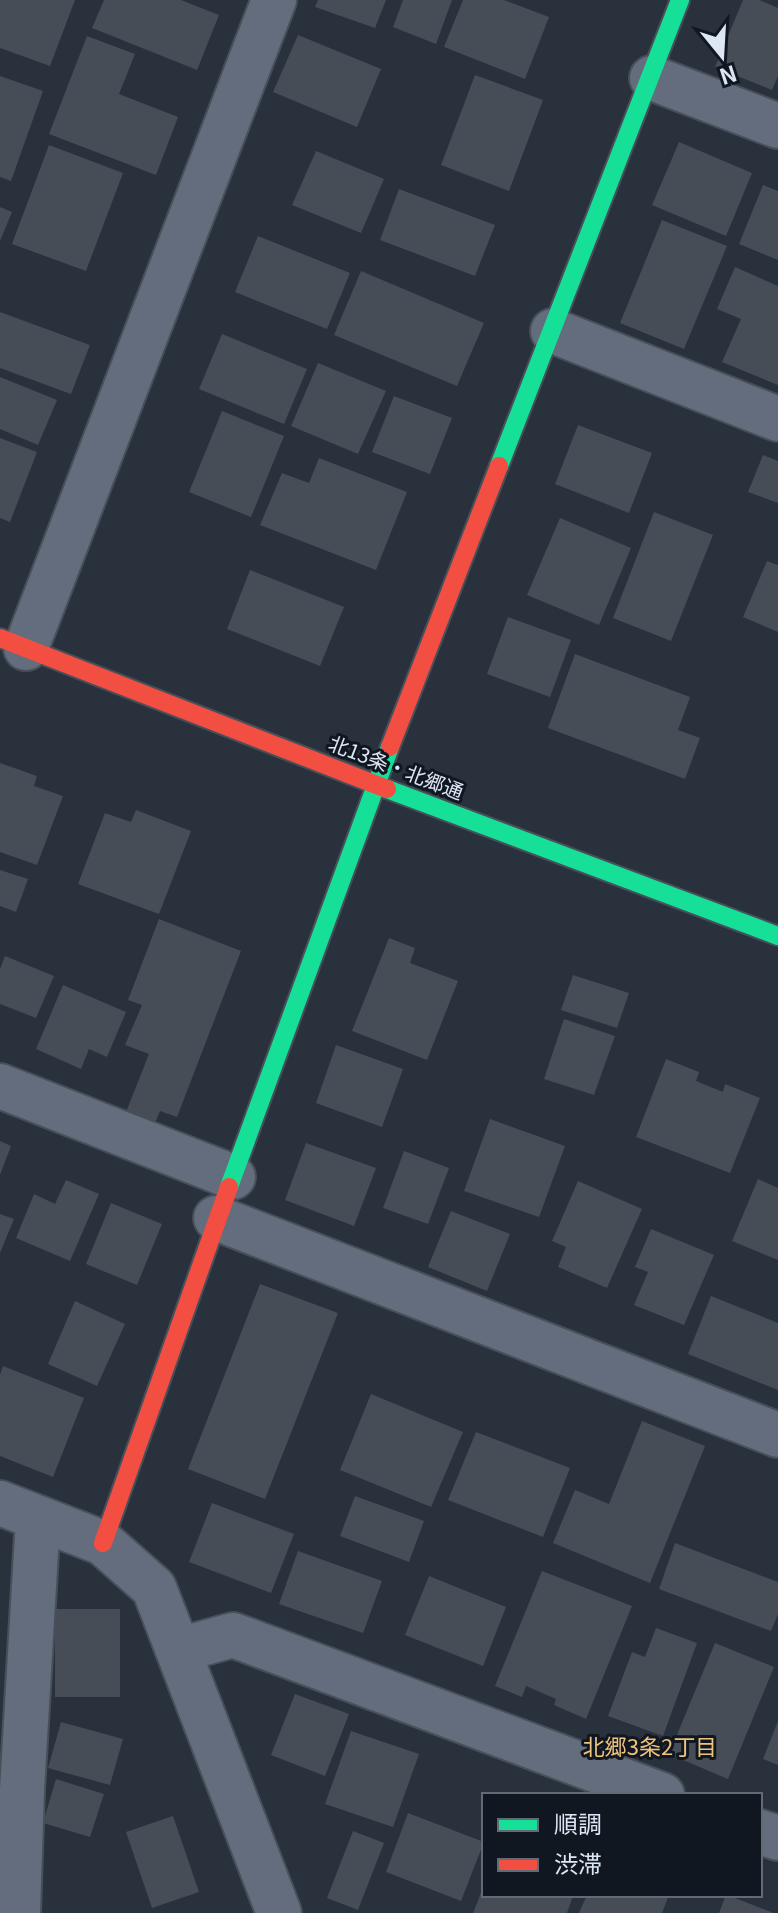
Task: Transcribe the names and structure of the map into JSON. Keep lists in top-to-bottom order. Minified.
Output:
{"streets":{"street":["北13条・北郷通"]},"districts":["北郷3条2丁目"],"legend":["順調","渋滞"],"north":"bottom"}
